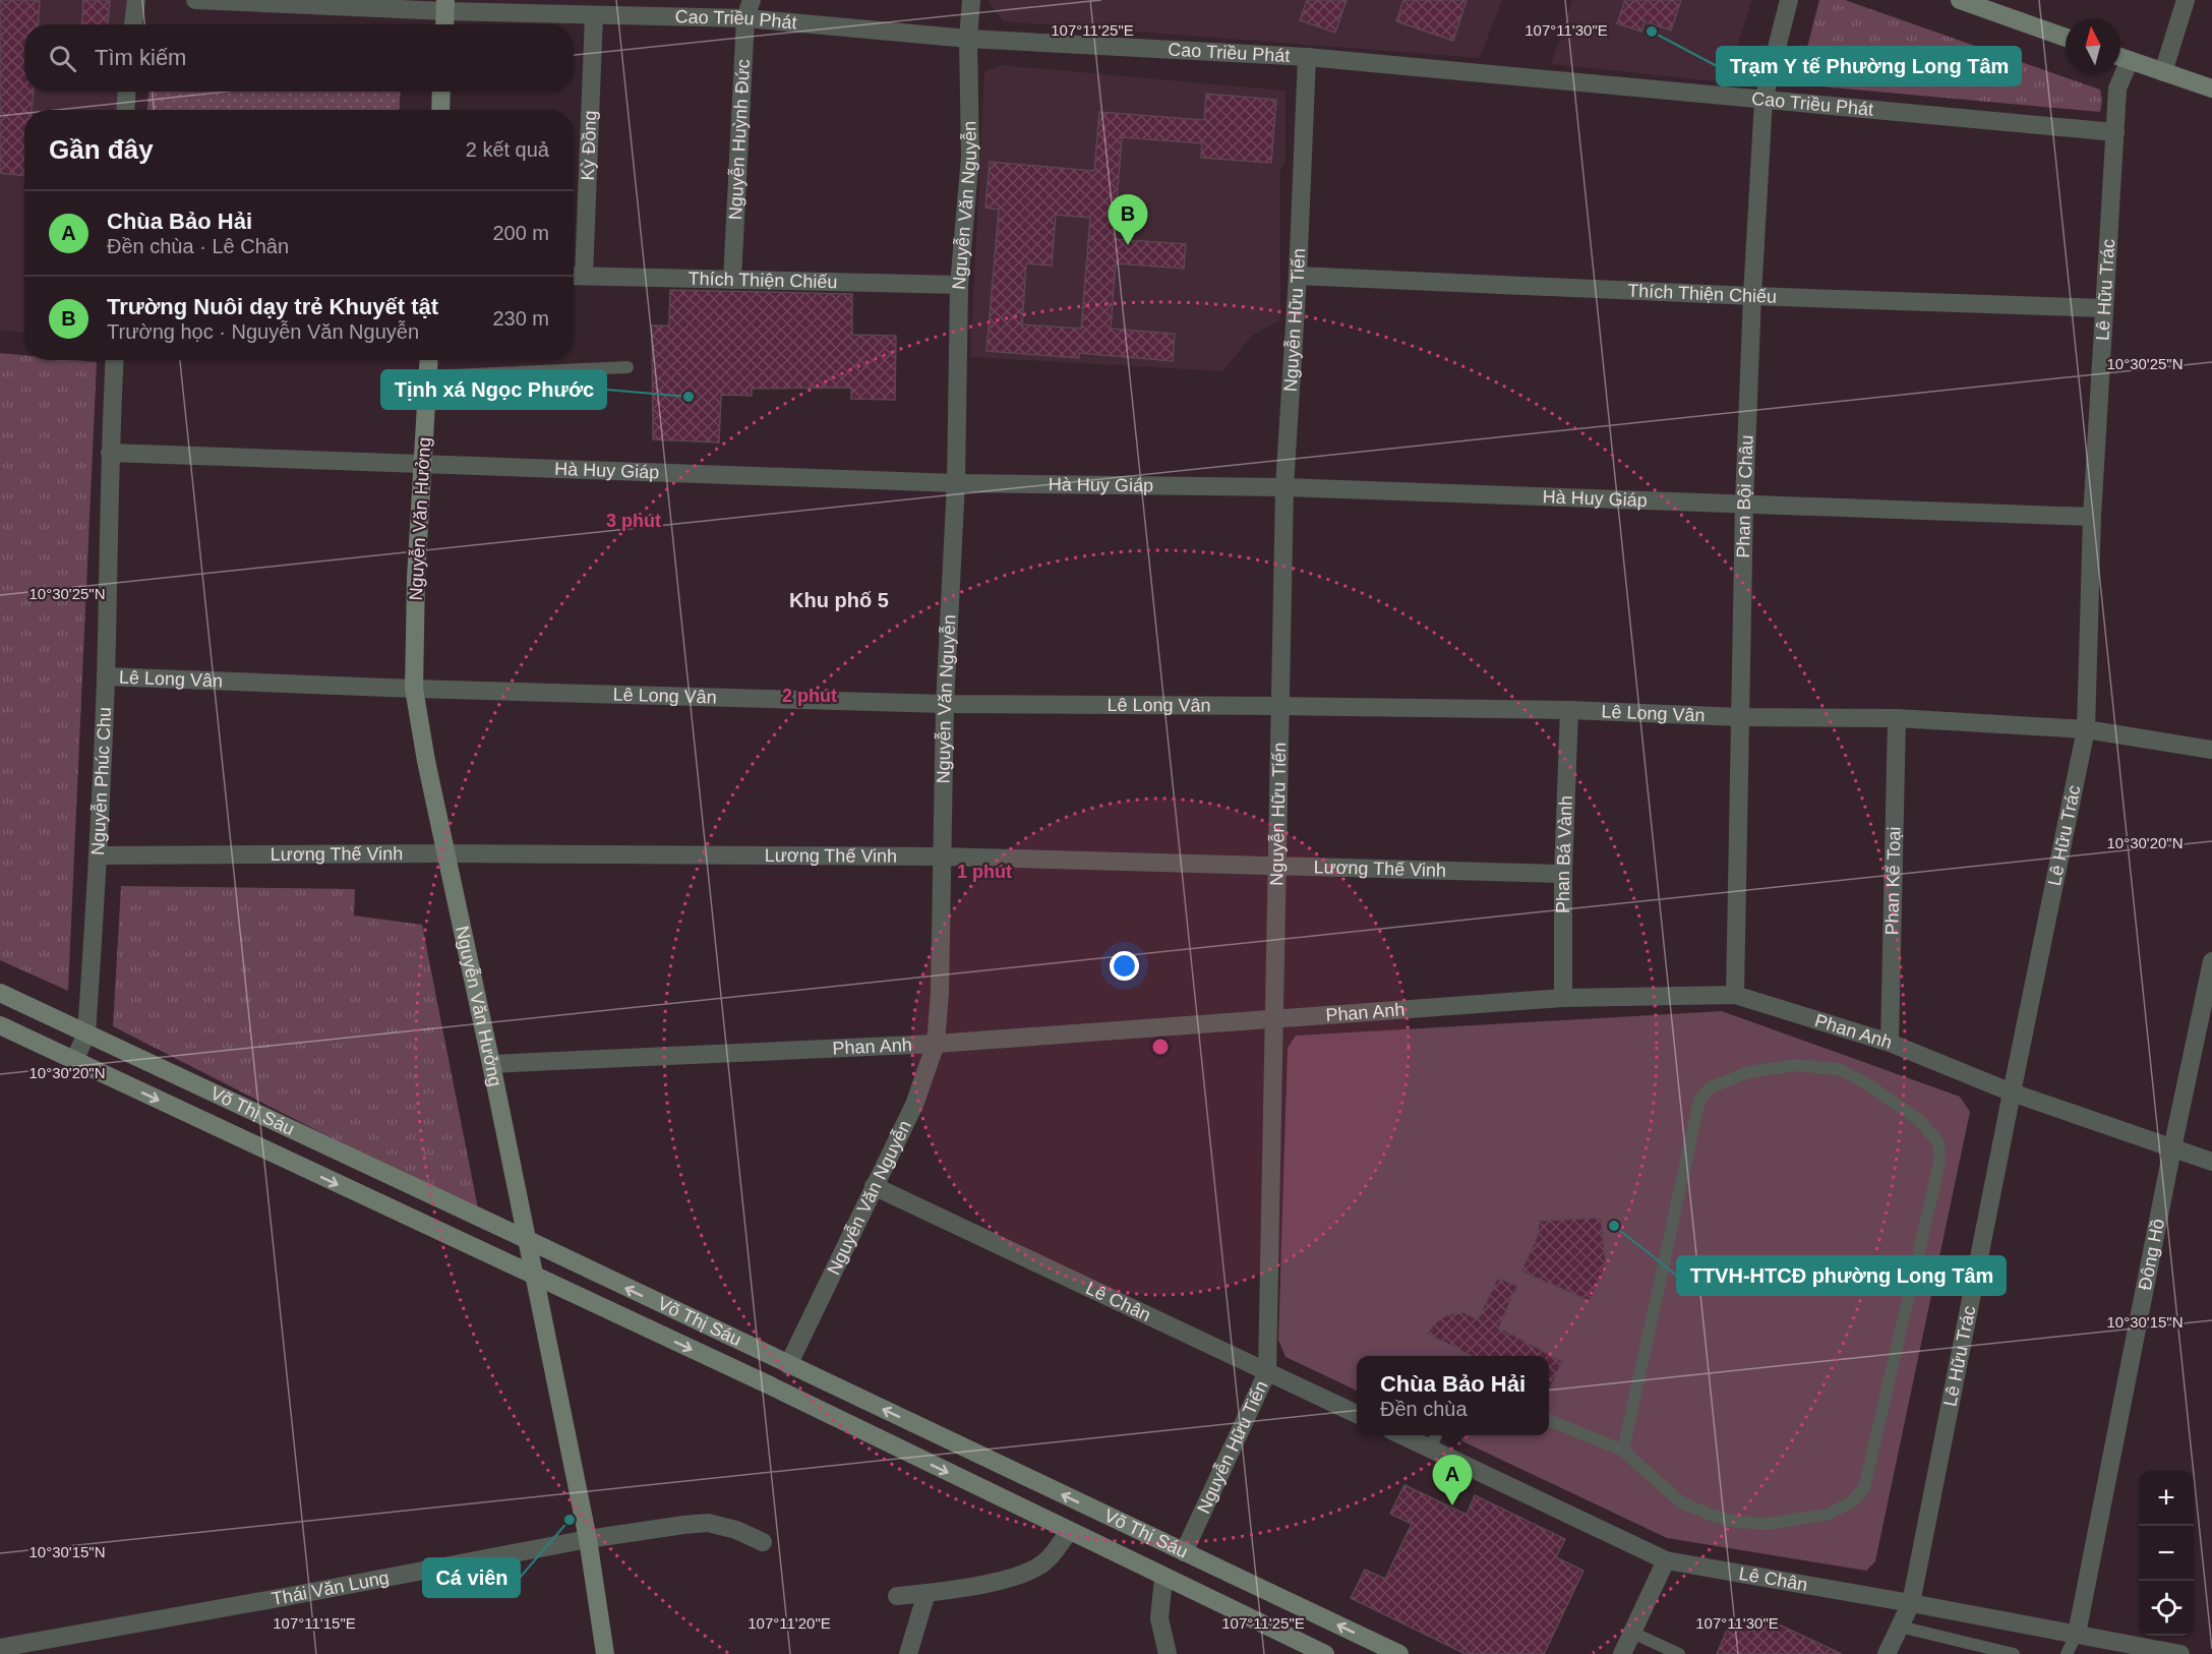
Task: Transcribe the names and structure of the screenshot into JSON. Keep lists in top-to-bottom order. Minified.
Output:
{"streets":{"main road":["Nguyễn Văn Hưởng","Võ Thị Sáu"],"street":["Cao Triều Phát","Nguyễn Huỳnh Đức","Kỳ Đồng","Nguyễn Văn Nguyễn","Thích Thiện Chiếu","Lê Hữu Trác","Nguyễn Hữu Tiến","Hà Huy Giáp","Phan Bội Châu","Lê Long Vân","Nguyễn Phúc Chu","Lương Thế Vinh","Phan Bá Vành","Phan Kế Toại","Phan Anh","Đông Hồ","Lê Chân","Thái Văn Lung"]},"crossings":[["Cao Triều Phát","Nguyễn Huỳnh Đức"],["Cao Triều Phát","Kỳ Đồng"],["Cao Triều Phát","Nguyễn Văn Nguyễn"],["Cao Triều Phát","Lê Hữu Trác"],["Cao Triều Phát","Nguyễn Hữu Tiến"],["Cao Triều Phát","Phan Bội Châu"],["Nguyễn Huỳnh Đức","Thích Thiện Chiếu"],["Kỳ Đồng","Thích Thiện Chiếu"],["Nguyễn Văn Nguyễn","Thích Thiện Chiếu"],["Nguyễn Văn Nguyễn","Hà Huy Giáp"],["Nguyễn Văn Nguyễn","Lê Long Vân"],["Nguyễn Văn Nguyễn","Lương Thế Vinh"],["Nguyễn Văn Nguyễn","Phan Anh"],["Nguyễn Văn Nguyễn","Võ Thị Sáu"],["Nguyễn Văn Nguyễn","Lê Chân"],["Thích Thiện Chiếu","Lê Hữu Trác"],["Thích Thiện Chiếu","Nguyễn Hữu Tiến"],["Thích Thiện Chiếu","Phan Bội Châu"],["Lê Hữu Trác","Hà Huy Giáp"],["Lê Hữu Trác","Lê Long Vân"],["Lê Hữu Trác","Phan Anh"],["Lê Hữu Trác","Lê Chân"],["Nguyễn Hữu Tiến","Hà Huy Giáp"],["Nguyễn Hữu Tiến","Lê Long Vân"],["Nguyễn Hữu Tiến","Lương Thế Vinh"],["Nguyễn Hữu Tiến","Phan Anh"],["Nguyễn Hữu Tiến","Võ Thị Sáu"],["Nguyễn Hữu Tiến","Lê Chân"],["Hà Huy Giáp","Phan Bội Châu"],["Hà Huy Giáp","Nguyễn Văn Hưởng"],["Hà Huy Giáp","Nguyễn Phúc Chu"],["Phan Bội Châu","Lê Long Vân"],["Phan Bội Châu","Phan Anh"],["Nguyễn Văn Hưởng","Lê Long Vân"],["Nguyễn Văn Hưởng","Lương Thế Vinh"],["Nguyễn Văn Hưởng","Phan Anh"],["Nguyễn Văn Hưởng","Võ Thị Sáu"],["Nguyễn Văn Hưởng","Thái Văn Lung"],["Lê Long Vân","Nguyễn Phúc Chu"],["Lê Long Vân","Phan Bá Vành"],["Lê Long Vân","Phan Kế Toại"],["Nguyễn Phúc Chu","Lương Thế Vinh"],["Nguyễn Phúc Chu","Võ Thị Sáu"],["Lương Thế Vinh","Phan Bá Vành"],["Phan Bá Vành","Phan Anh"],["Phan Kế Toại","Phan Anh"],["Phan Anh","Đông Hồ"],["Đông Hồ","Lê Chân"]],"districts":["Khu phố 5"],"places":["Trạm Y tế Phường Long Tâm","Tịnh xá Ngọc Phước","TTVH-HTCĐ phường Long Tâm","Cá viên"],"north":"top","page":{"search":"Tìm kiếm","heading":["Gần đây","2 kết quả"],"list":[{"mark":"A","name":"Chùa Bảo Hải","note":"Đền chùa · Lê Chân","value":"200 m"},{"mark":"B","name":"Trường Nuôi dạy trẻ Khuyết tật","note":"Trường học · Nguyễn Văn Nguyễn","value":"230 m"}],"pins":["B","A"],"popup":["Chùa Bảo Hải","Đền chùa"],"map_buttons":["+","−"]},"coordinates":["107°11'25\"E","107°11'30\"E","10°30'25\"N","10°30'20\"N","10°30'15\"N","107°11'15\"E","107°11'20\"E"],"rings":["3 phút","2 phút","1 phút"]}
